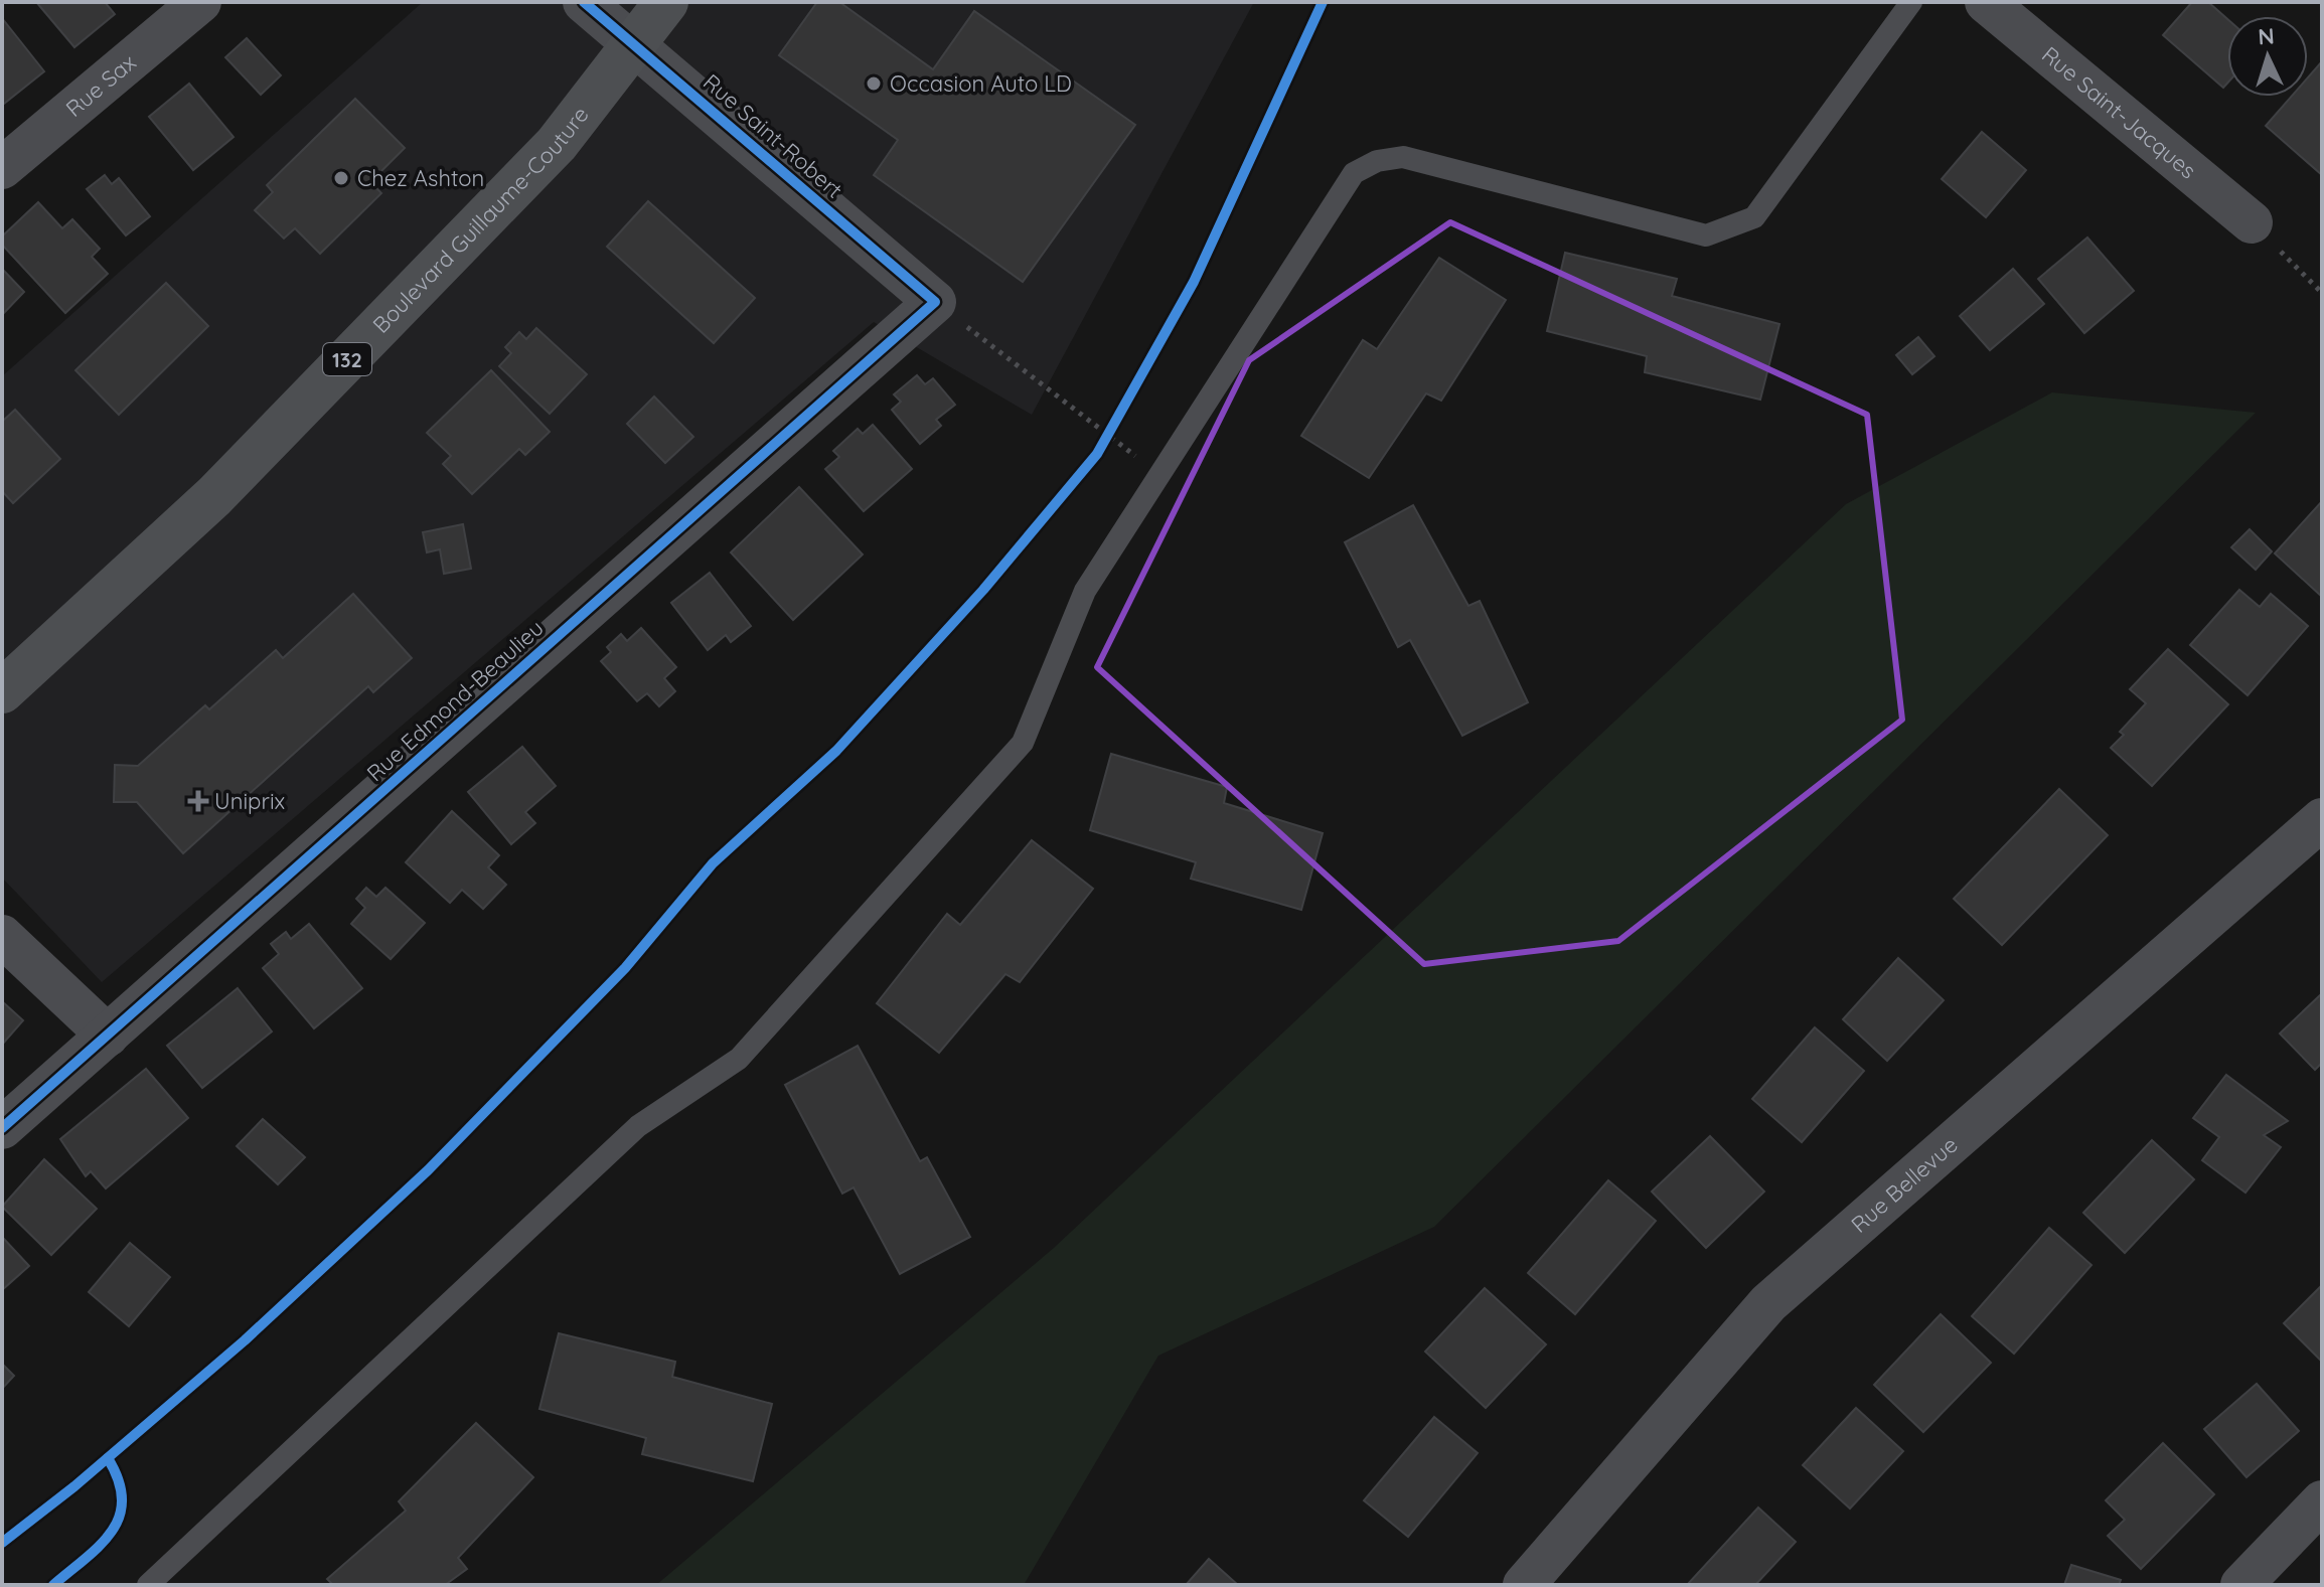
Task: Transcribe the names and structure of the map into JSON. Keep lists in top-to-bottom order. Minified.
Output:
{"streets":{"main road":["Boulevard Guillaume-Couture","132"],"street":["Rue Sax","Rue Saint-Jacques","Rue Saint-Robert","Rue Edmond-Beaulieu","Rue Bellevue"]},"crossings":[["Rue Saint-Robert","Boulevard Guillaume-Couture"],["Rue Saint-Robert","Rue Edmond-Beaulieu"]],"places":{"other":["Occasion Auto LD","Chez Ashton"],"health":["Uniprix"]},"north":"top"}
